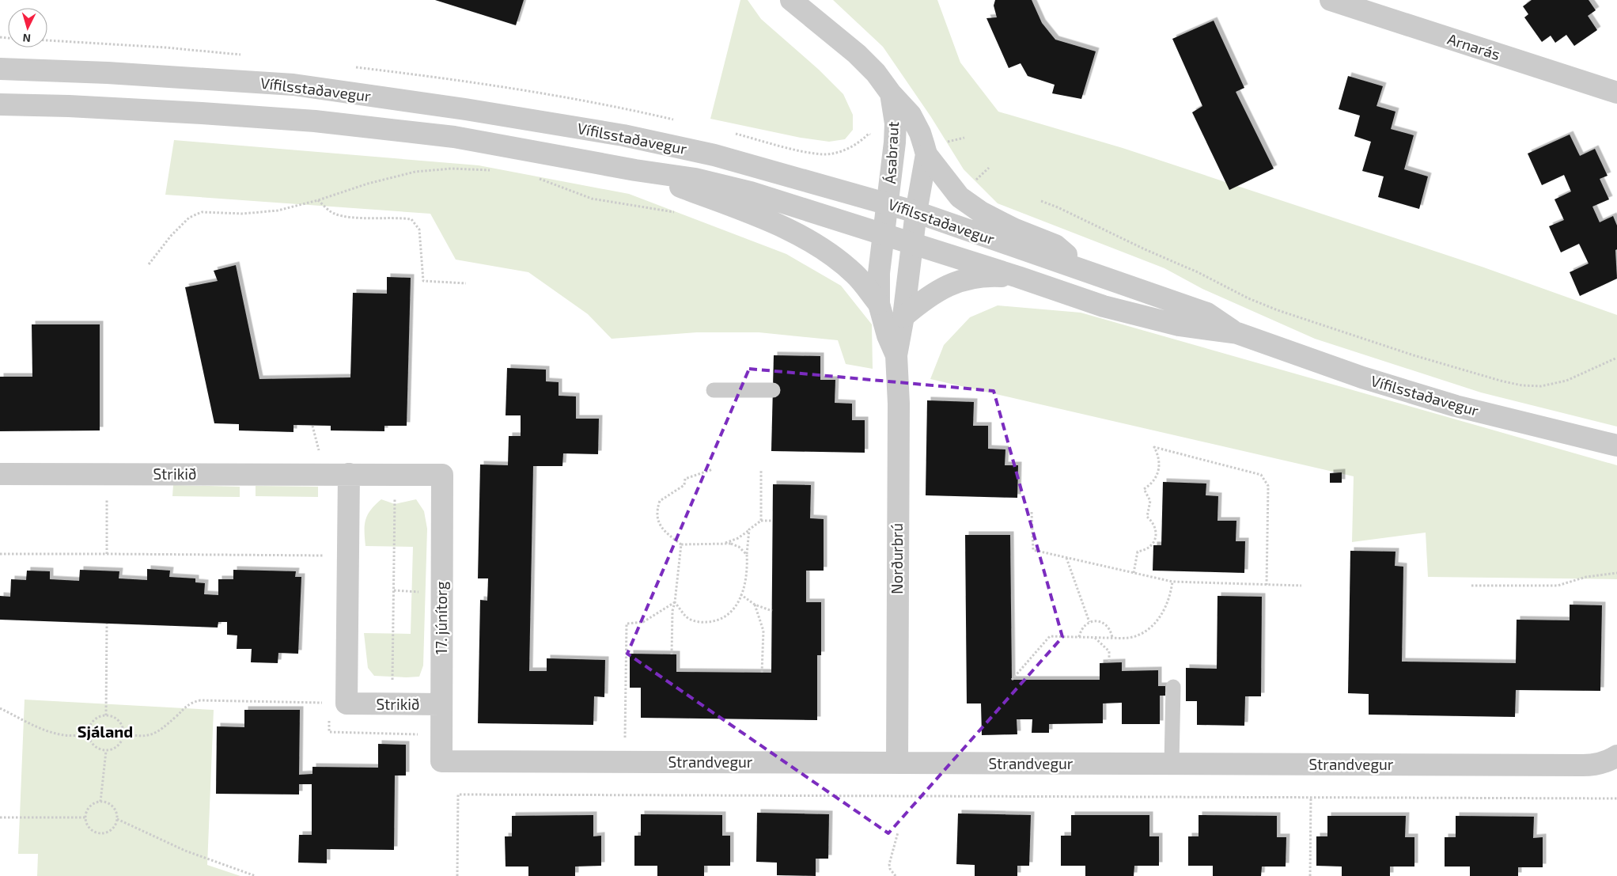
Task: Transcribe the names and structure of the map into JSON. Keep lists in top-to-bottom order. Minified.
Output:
{"streets":{"street":["Arnarás","Vífilsstaðavegur","Ásabraut","Strikið","Norðurbrú","17. júnítorg","Strandvegur"]},"crossings":[["Vífilsstaðavegur","Ásabraut"],["Vífilsstaðavegur","Norðurbrú"],["Ásabraut","Norðurbrú"],["Strikið","17. júnítorg"],["Norðurbrú","Strandvegur"],["17. júnítorg","Strandvegur"]],"districts":["Sjáland"],"north":"bottom"}
